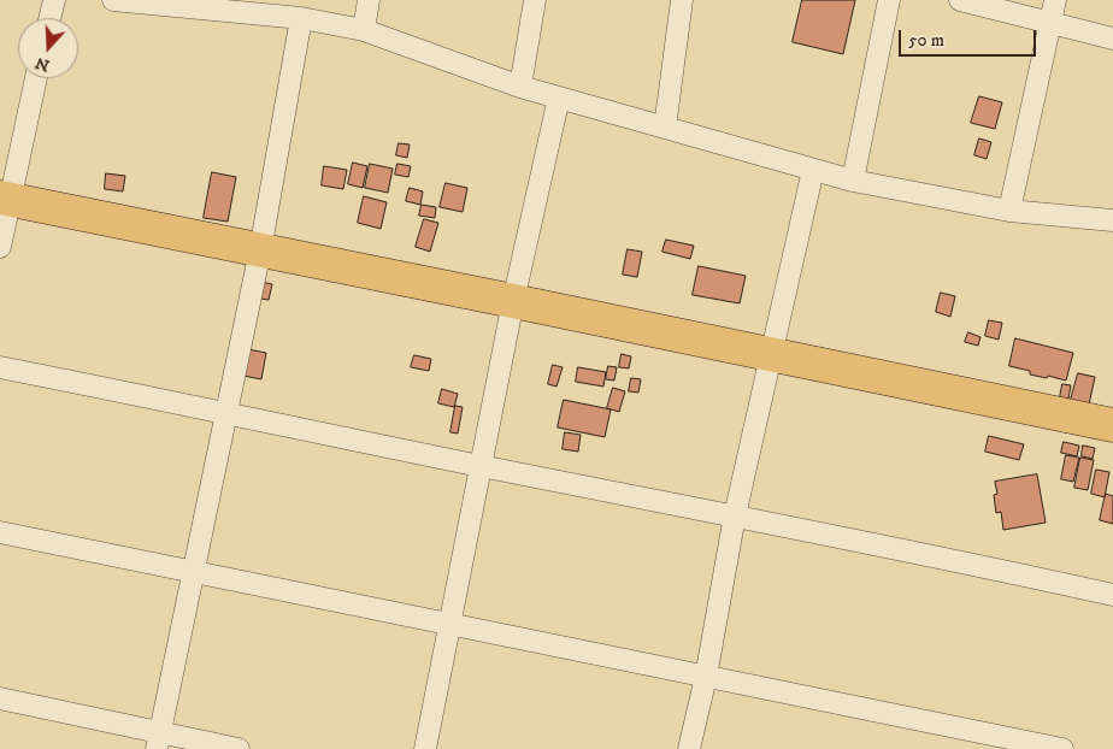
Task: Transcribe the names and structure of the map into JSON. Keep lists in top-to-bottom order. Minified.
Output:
{"scale_bar":"50 m","north":"bottom"}
